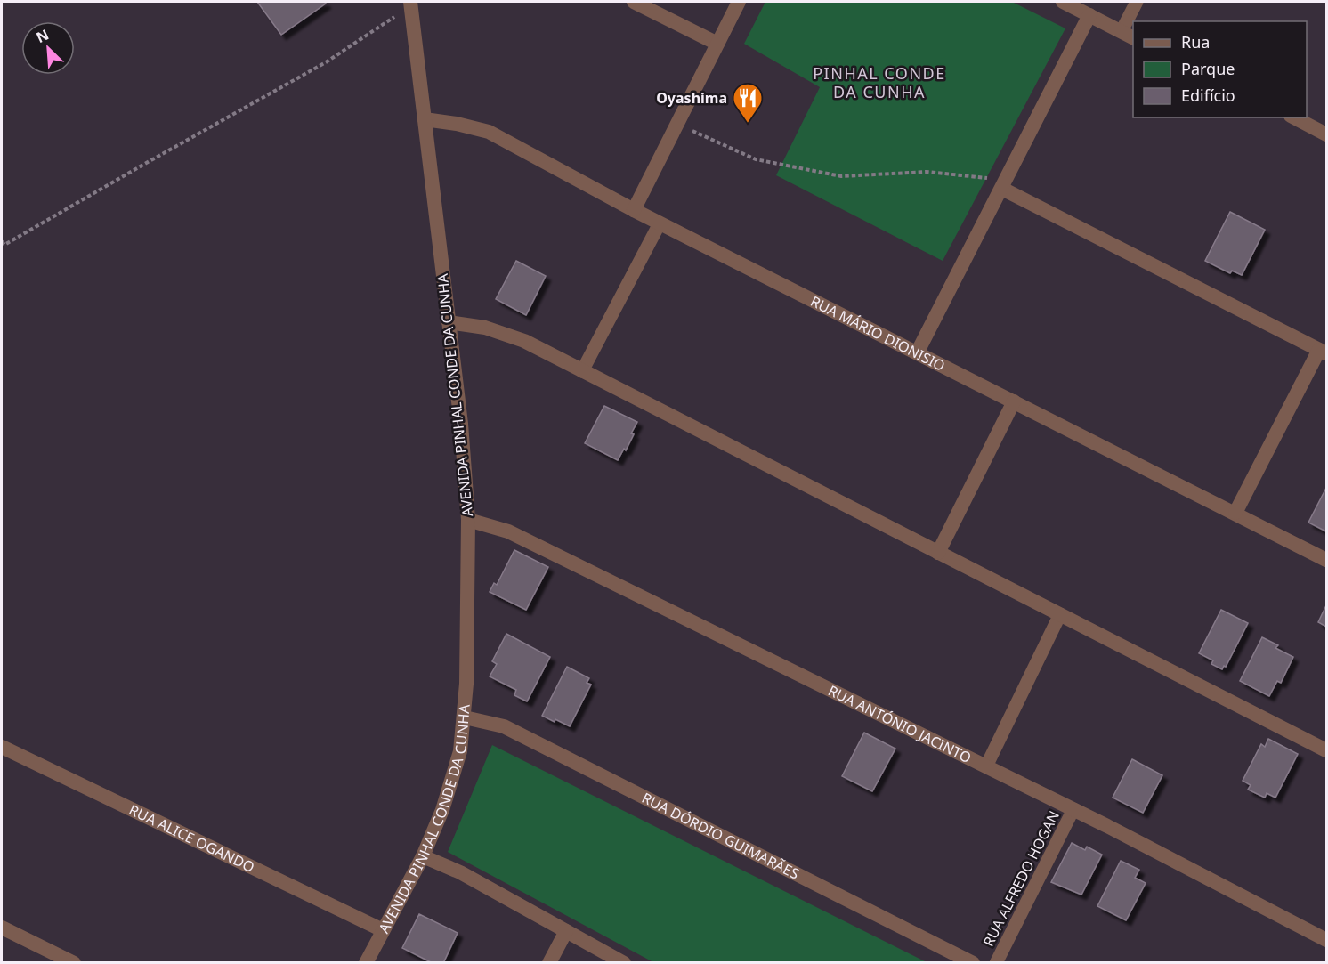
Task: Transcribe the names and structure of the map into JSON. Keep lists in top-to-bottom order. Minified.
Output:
{"streets":{"street":["RUA MÁRIO DIONISIO","AVENIDA PINHAL CONDE DA CUNHA","RUA ANTÓNIO JACINTO","RUA DÓRDIO GUIMARÃES","RUA ALICE OGANDO"],"lane":["RUA ALFREDO HOGAN"]},"crossings":[["RUA MÁRIO DIONISIO","AVENIDA PINHAL CONDE DA CUNHA"],["AVENIDA PINHAL CONDE DA CUNHA","RUA ANTÓNIO JACINTO"],["AVENIDA PINHAL CONDE DA CUNHA","RUA DÓRDIO GUIMARÃES"],["AVENIDA PINHAL CONDE DA CUNHA","RUA ALICE OGANDO"],["RUA ANTÓNIO JACINTO","RUA ALFREDO HOGAN"]],"districts":["PINHAL CONDE DA CUNHA"],"places":{"restaurant":["Oyashima"]},"legend":["Rua","Parque","Edifício"],"north":"top left"}
